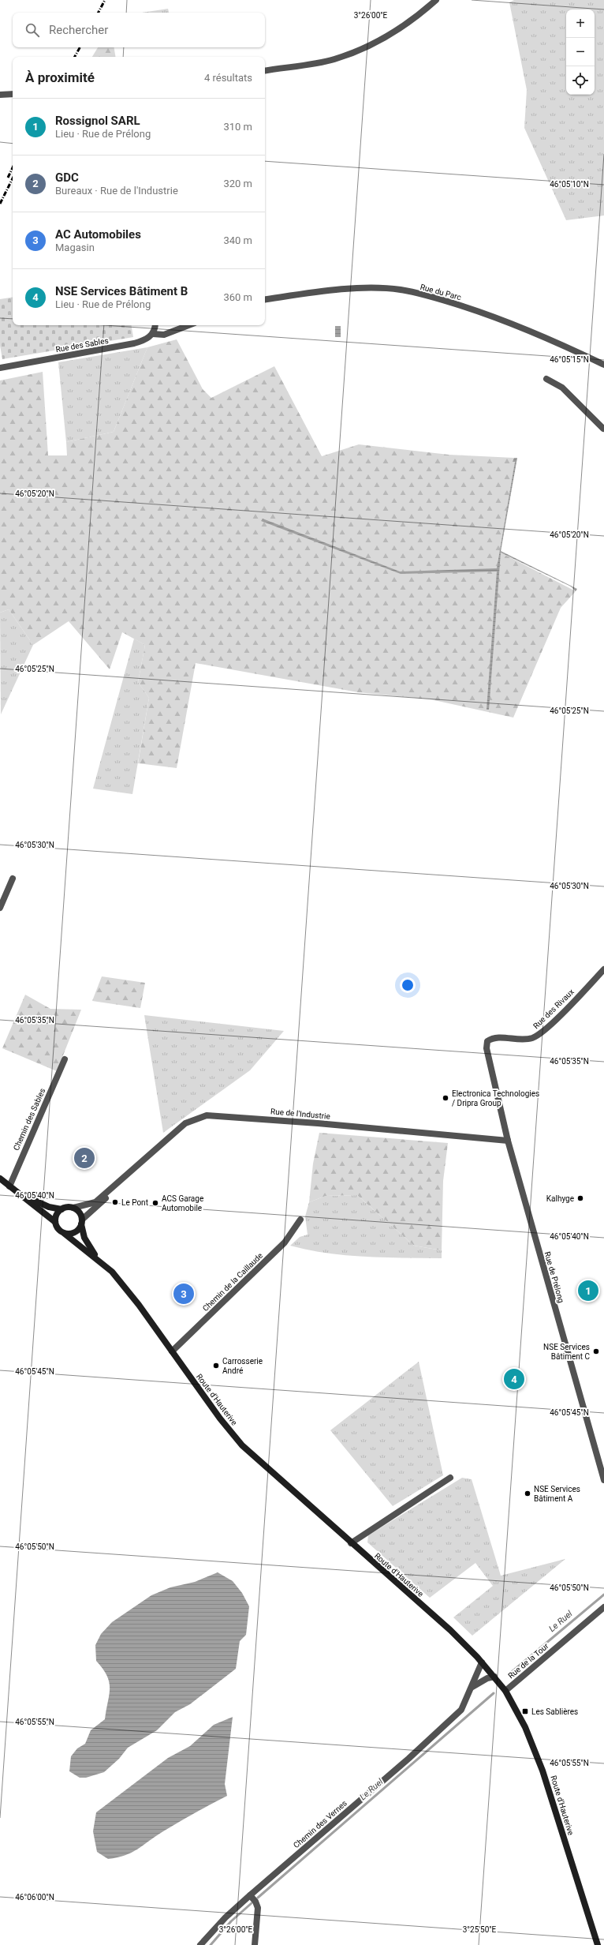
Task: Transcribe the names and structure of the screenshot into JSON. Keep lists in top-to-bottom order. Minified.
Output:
{"streets":{"main road":["Route d'Hauterive"],"street":["Rue du Parc","Rue des Sables","Rue des Rivaux","Rue de l'Industrie","Chemin des Sables","Rue de Prélong","Chemin de la Caillaude","Rue de la Tour","Chemin des Vernes"]},"crossings":[["Rue des Rivaux","Rue de Prélong"],["Rue de l'Industrie","Rue de Prélong"],["Rue de l'Industrie","Route d'Hauterive"],["Chemin de la Caillaude","Route d'Hauterive"],["Route d'Hauterive","Rue de la Tour"],["Route d'Hauterive","Chemin des Vernes"]],"water":["Le Ruel"],"places":{"other":["Electronica Technologies / Dripra Group","Kalhyge","Le Pont","ACS Garage Automobile","NSE Services Bâtiment C","Carrosserie André","NSE Services Bâtiment A"],"transit":["Les Sablières"]},"page":{"map_buttons":["+","−"],"search":"Rechercher","heading":["À proximité","4 résultats"],"list":[{"mark":"1","name":"Rossignol SARL","note":"Lieu · Rue de Prélong","value":"310 m"},{"mark":"2","name":"GDC","note":"Bureaux · Rue de l'Industrie","value":"320 m"},{"mark":"3","name":"AC Automobiles","note":"Magasin","value":"340 m"},{"mark":"4","name":"NSE Services Bâtiment B","note":"Lieu · Rue de Prélong","value":"360 m"}],"pins":["2","1","3","4"]},"coordinates":["3°26'00\"E","46°05'10\"N","46°05'15\"N","46°05'20\"N","46°05'25\"N","46°05'30\"N","46°05'35\"N","46°05'40\"N","46°05'45\"N","46°05'50\"N","46°05'55\"N","46°06'00\"N","3°25'50\"E"]}
